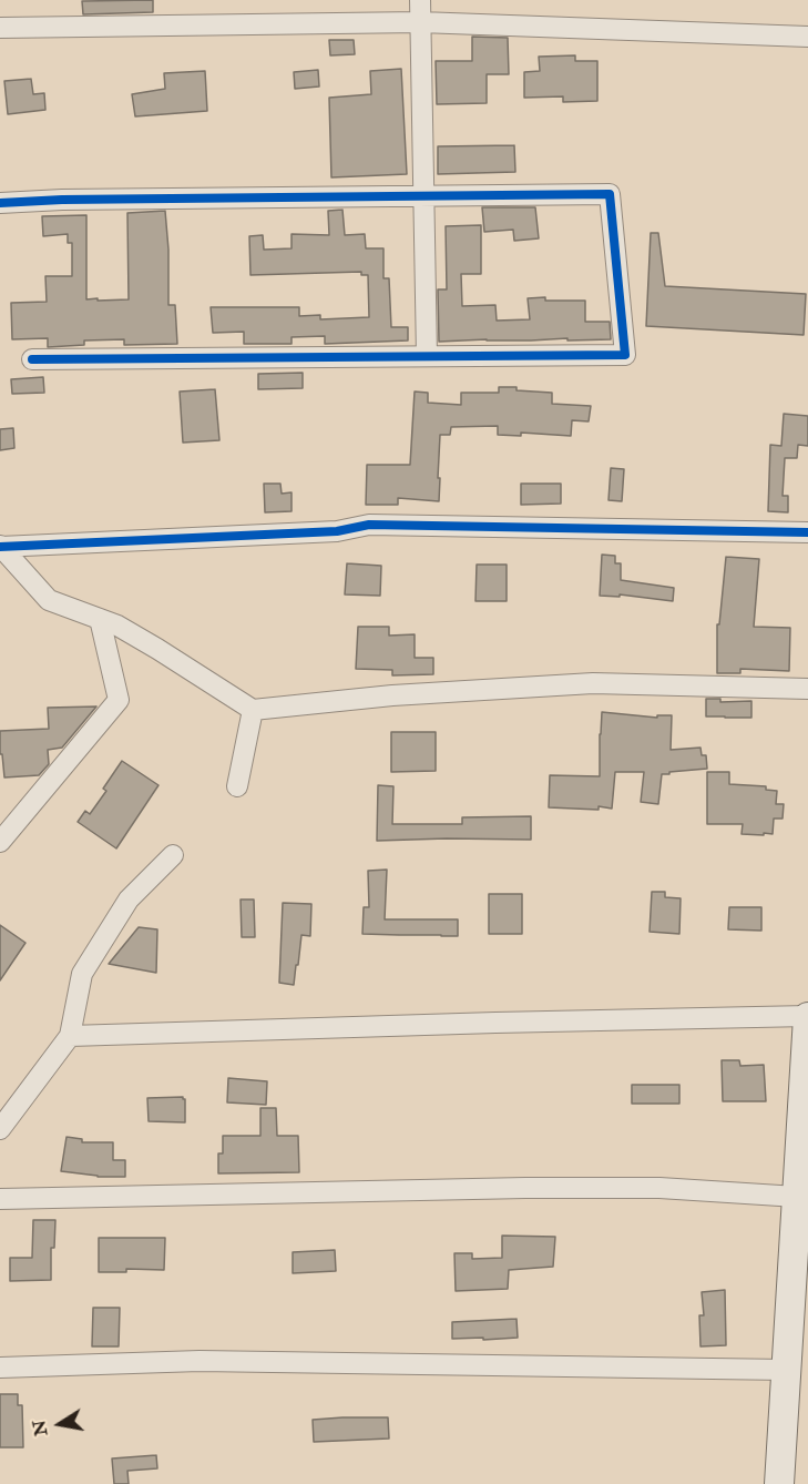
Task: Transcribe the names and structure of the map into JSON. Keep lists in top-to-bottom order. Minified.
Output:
{"north":"left"}
